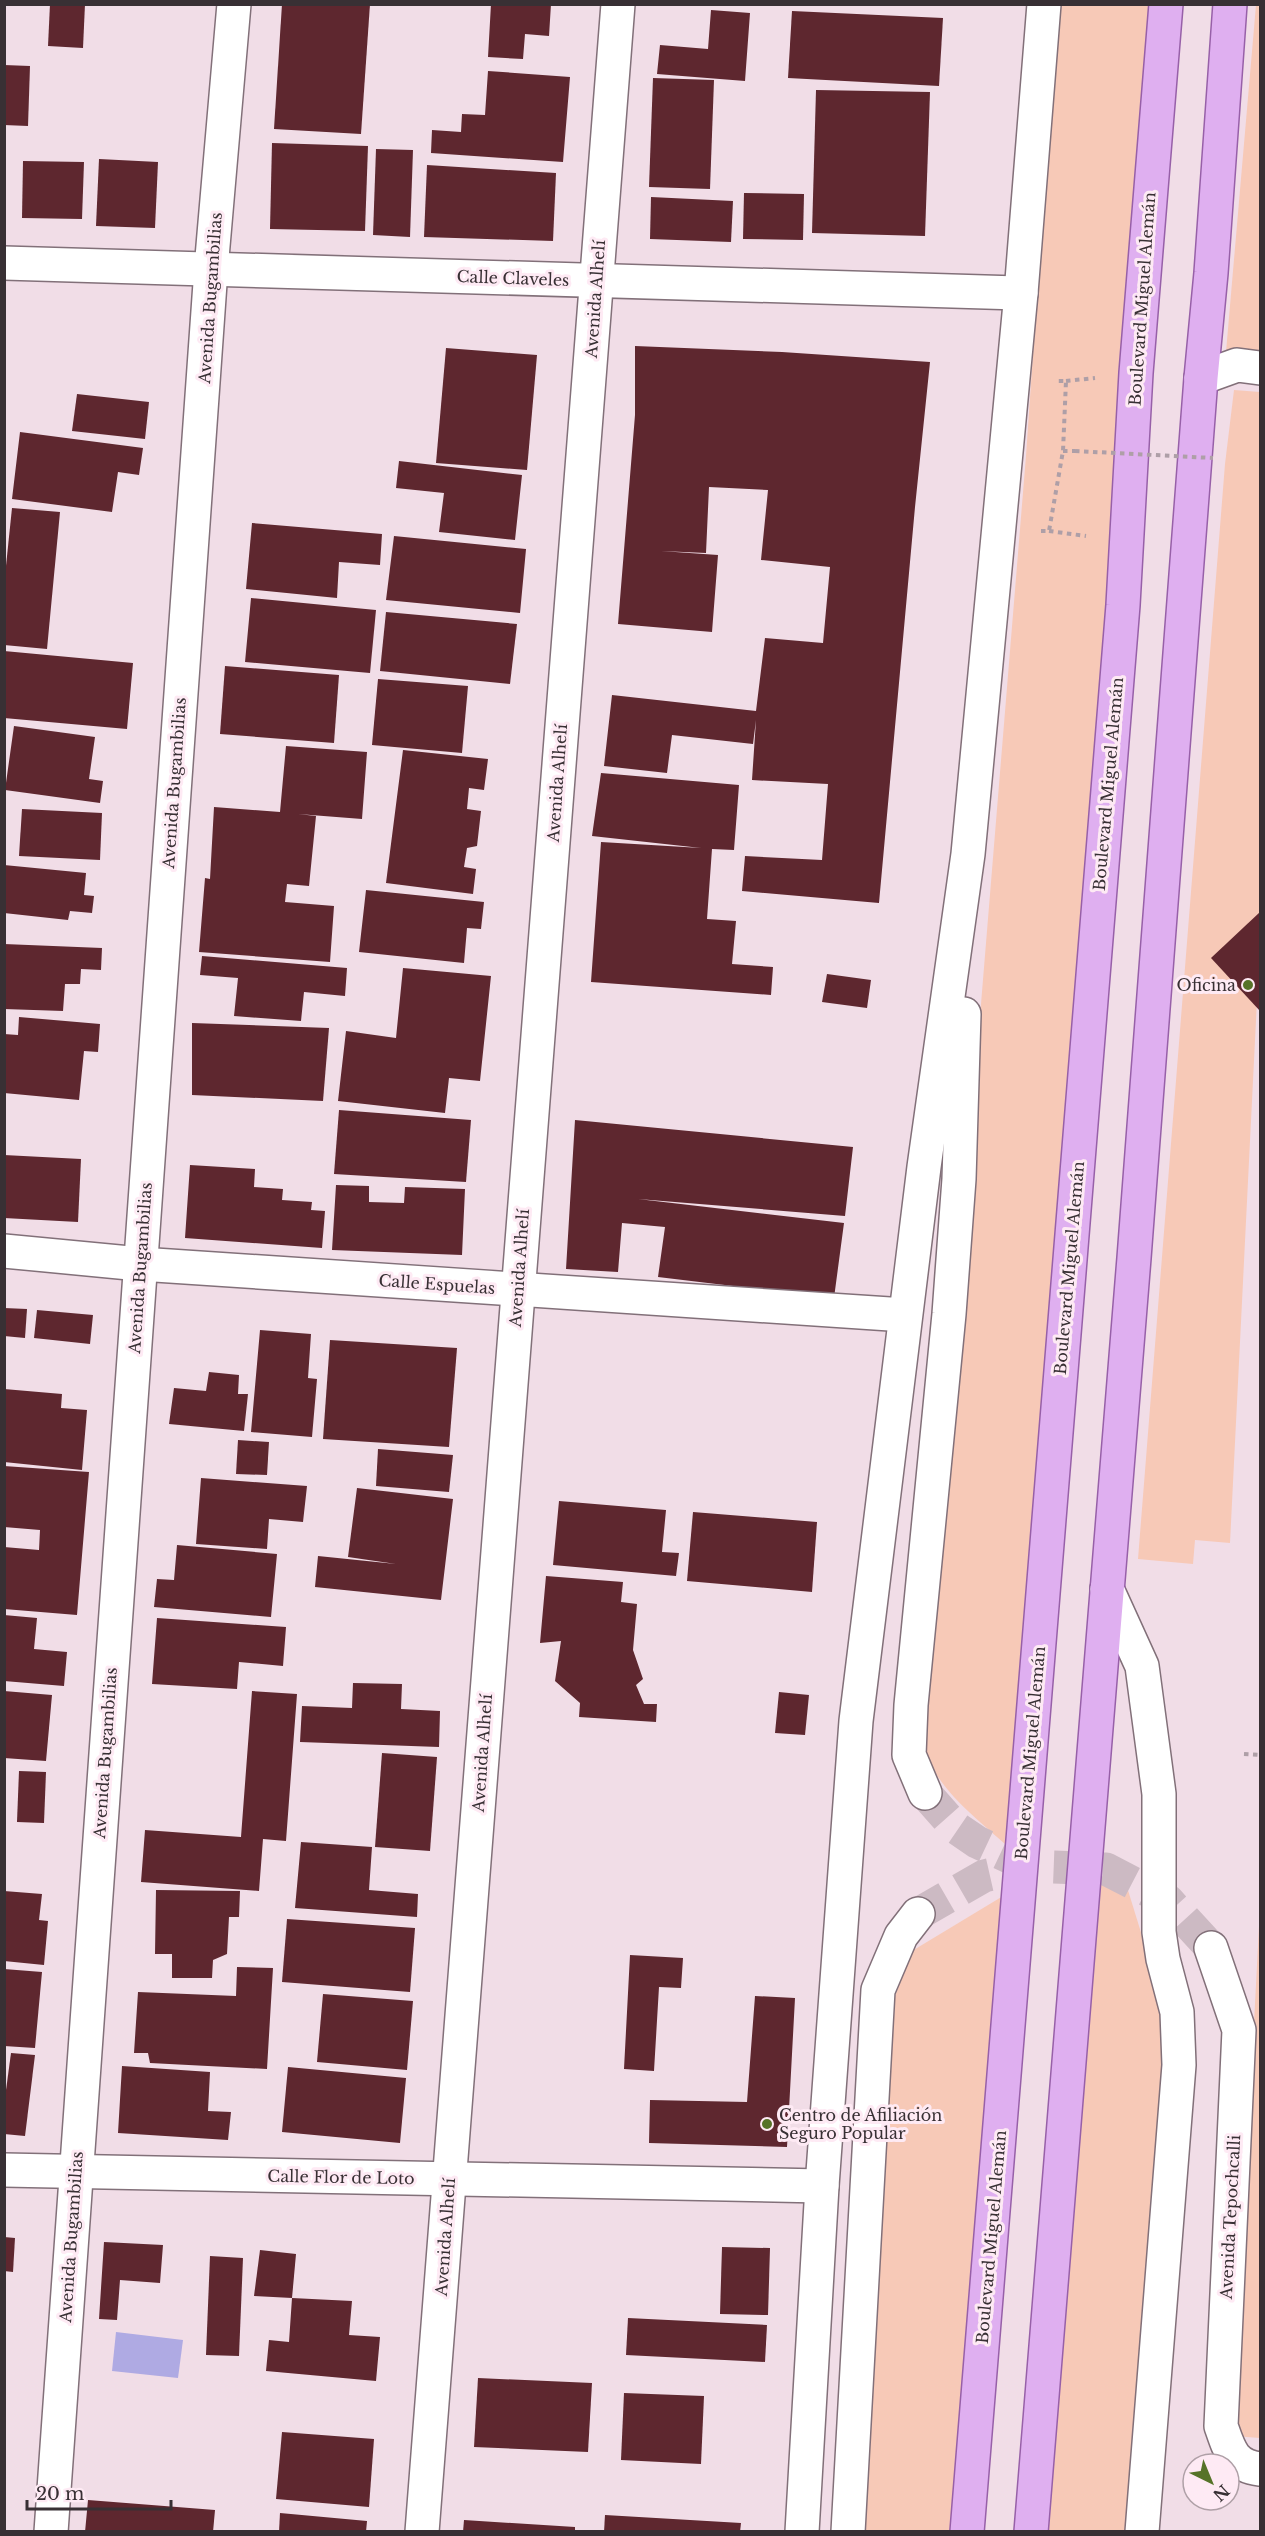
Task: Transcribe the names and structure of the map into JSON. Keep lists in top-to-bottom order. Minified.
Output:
{"streets":{"main road":["Boulevard Miguel Alemán"],"street":["Calle Claveles","Avenida Bugambilias","Avenida Alhelí","Calle Espuelas","Calle Flor de Loto","Avenida Tepochcalli"]},"crossings":[["Calle Claveles","Avenida Bugambilias"],["Calle Claveles","Avenida Alhelí"],["Avenida Bugambilias","Calle Espuelas"],["Avenida Bugambilias","Calle Flor de Loto"],["Avenida Alhelí","Calle Espuelas"],["Avenida Alhelí","Calle Flor de Loto"]],"places":["Oficina","Centro de Afiliación Seguro Popular"],"scale_bar":"20 m","north":"bottom right"}
